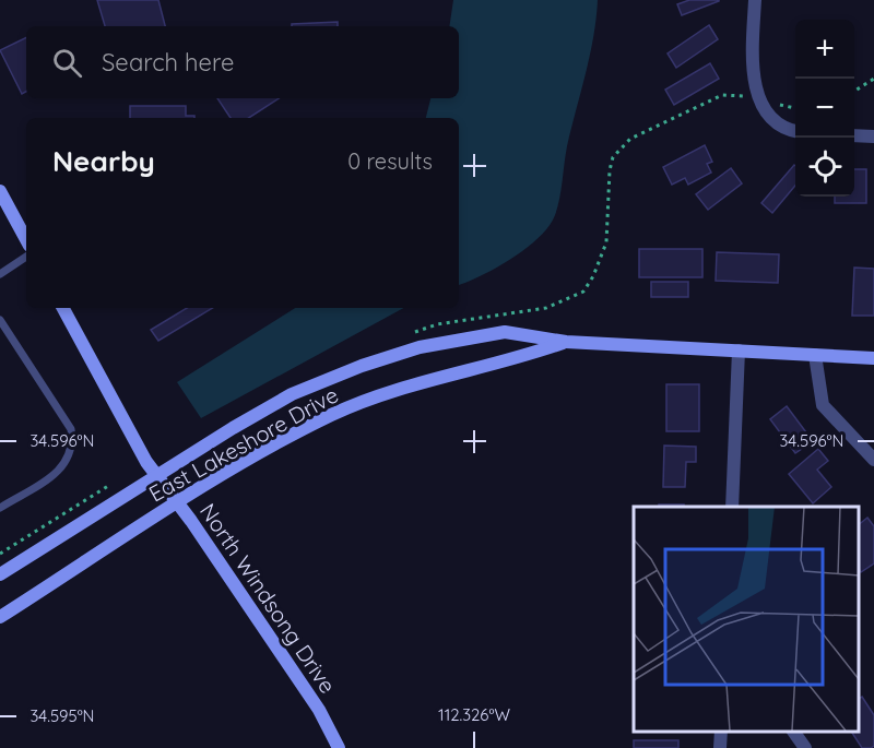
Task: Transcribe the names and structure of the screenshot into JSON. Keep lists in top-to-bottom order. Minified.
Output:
{"streets":{"main road":["East Lakeshore Drive","North Windsong Drive"]},"crossings":[["East Lakeshore Drive","North Windsong Drive"]],"page":{"map_buttons":["+","−"],"search":"Search here","heading":["Nearby","0 results"]},"coordinates":["34.596°N","112.326°W","34.595°N"]}
